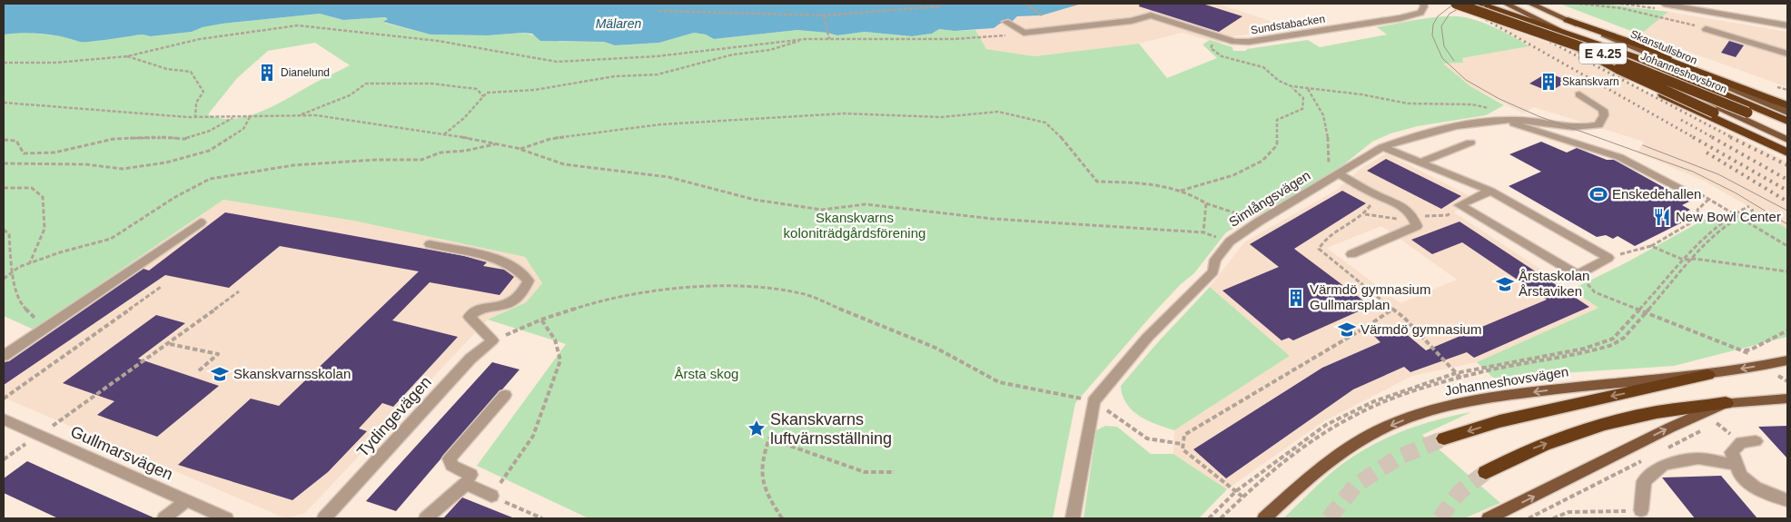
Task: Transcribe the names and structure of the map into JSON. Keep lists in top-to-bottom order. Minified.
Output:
{"streets":{"highway":["E 4.25","Johanneshovsbron"],"main road":["Skanstullsbron","Johanneshovsvägen"],"street":["Sundstabacken","Simlångsvägen","Tydingevägen","Gullmarsvägen"]},"water":["Mälaren"],"parks":["Skanskvarns koloniträdgårdsförening","Årsta skog"],"places":{"building":["Dianelund","Skanskvarn","Värmdö gymnasium Gullmarsplan"],"sports":["Enskedehallen"],"restaurant":["New Bowl Center"],"school or university":["Årstaskolan Årstaviken","Värmdö gymnasium","Skanskvarnsskolan"],"place":["Skanskvarns luftvärnsställning"]}}
